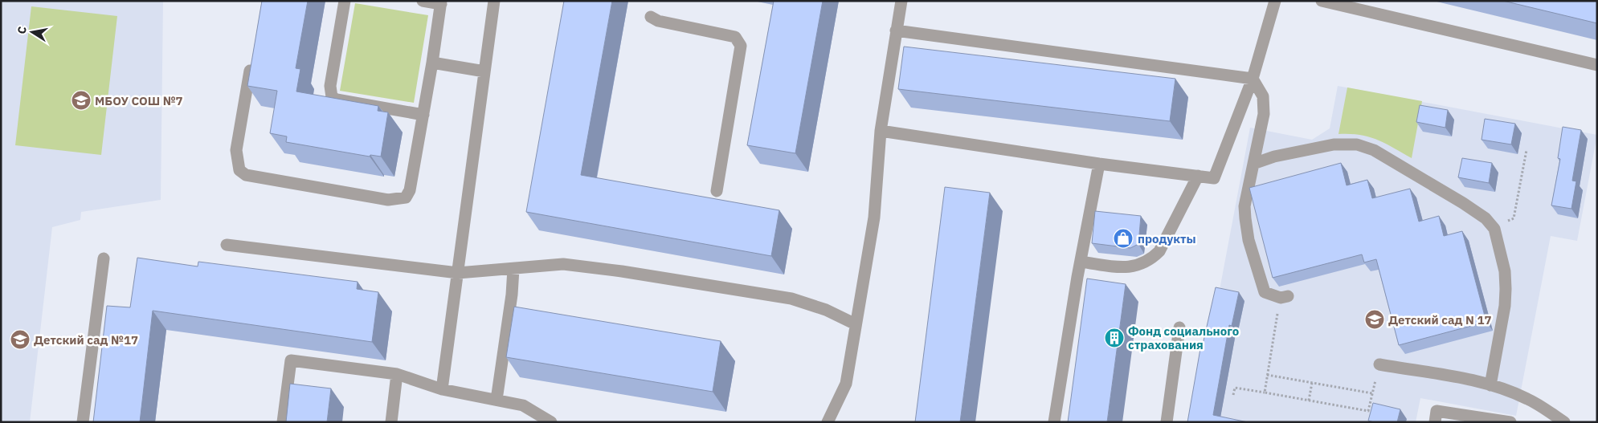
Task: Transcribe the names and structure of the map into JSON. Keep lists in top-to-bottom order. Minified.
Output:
{"places":{"school or university":["МБОУ СОШ №7","Детский сад N 17","Детский сад №17"],"shop":["продукты"],"building":["Фонд социального страхования"]},"north":"left"}
